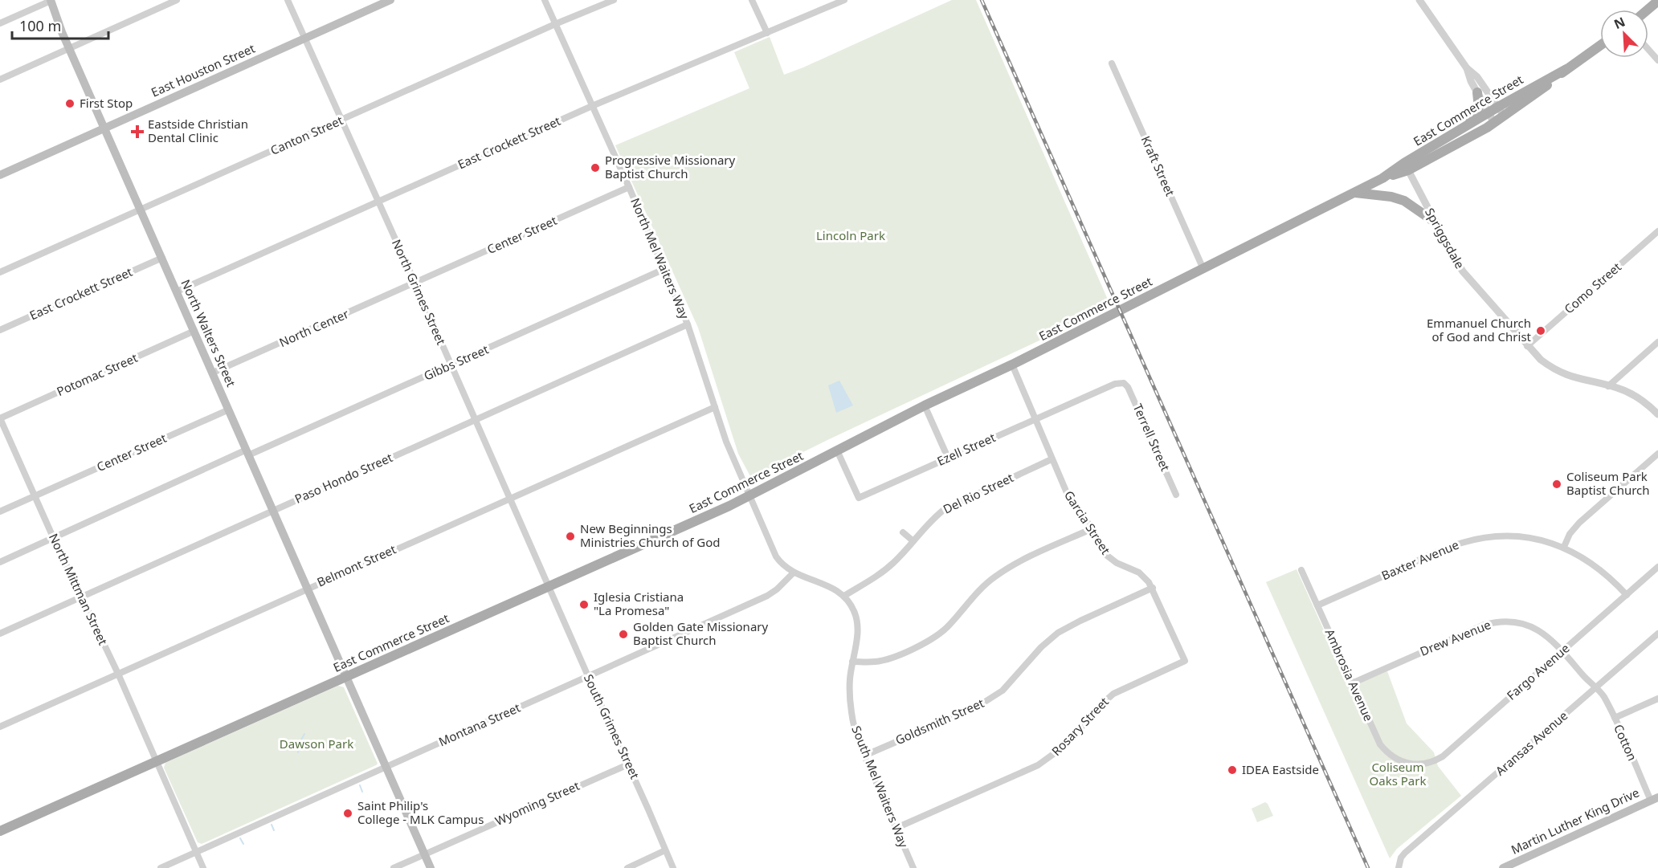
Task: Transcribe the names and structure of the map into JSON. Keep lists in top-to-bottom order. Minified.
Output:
{"streets":{"main road":["East Houston Street","East Commerce Street","North Walters Street","Martin Luther King Drive"],"street":["Canton Street","East Crockett Street","Kraft Street","Center Street","Spriggsdale","North Mel Waiters Way","Como Street","North Grimes Street","North Center","Gibbs Street","Potomac Street","Terrell Street","Ezell Street","Paso Hondo Street","Del Rio Street","Garcia Street","Baxter Avenue","Belmont Street","North Mittman Street","Drew Avenue","Fargo Avenue","Ambrosia Avenue","Goldsmith Street","Montana Street","South Grimes Street","Rosary Street","Cotton","Aransas Avenue","South Mel Waiters Way","Wyoming Street"]},"crossings":[["East Houston Street","North Grimes Street"],["East Houston Street","North Walters Street"],["East Commerce Street","Kraft Street"],["East Commerce Street","Spriggsdale"],["East Commerce Street","North Mel Waiters Way"],["East Commerce Street","North Grimes Street"],["East Commerce Street","North Walters Street"],["East Commerce Street","Ezell Street"],["East Commerce Street","Garcia Street"],["East Commerce Street","North Mittman Street"],["East Commerce Street","South Grimes Street"],["Canton Street","North Mel Waiters Way"],["Canton Street","North Grimes Street"],["Canton Street","North Walters Street"],["East Crockett Street","North Mel Waiters Way"],["East Crockett Street","North Grimes Street"],["East Crockett Street","North Walters Street"],["Center Street","North Mel Waiters Way"],["Center Street","North Grimes Street"],["Center Street","North Center"],["Center Street","North Walters Street"],["Center Street","North Mittman Street"],["Spriggsdale","Como Street"],["North Mel Waiters Way","Gibbs Street"],["North Mel Waiters Way","Paso Hondo Street"],["North Mel Waiters Way","Belmont Street"],["North Grimes Street","North Center"],["North Grimes Street","Gibbs Street"],["North Grimes Street","Paso Hondo Street"],["North Grimes Street","Belmont Street"],["North Grimes Street","South Grimes Street"],["North Center","North Walters Street"],["North Walters Street","Gibbs Street"],["North Walters Street","Potomac Street"],["North Walters Street","Paso Hondo Street"],["North Walters Street","Belmont Street"],["North Walters Street","Montana Street"],["North Walters Street","Wyoming Street"],["Gibbs Street","North Mittman Street"],["Potomac Street","North Mittman Street"],["Terrell Street","Ezell Street"],["Ezell Street","Garcia Street"],["Paso Hondo Street","North Mittman Street"],["Del Rio Street","Garcia Street"],["Del Rio Street","South Mel Waiters Way"],["Garcia Street","Goldsmith Street"],["Garcia Street","Rosary Street"],["Baxter Avenue","Fargo Avenue"],["Baxter Avenue","Ambrosia Avenue"],["Belmont Street","North Mittman Street"],["North Mittman Street","Montana Street"],["Drew Avenue","Fargo Avenue"],["Drew Avenue","Ambrosia Avenue"],["Drew Avenue","Cotton"],["Drew Avenue","Aransas Avenue"],["Fargo Avenue","Ambrosia Avenue"],["Goldsmith Street","South Mel Waiters Way"],["Montana Street","South Grimes Street"],["South Grimes Street","Wyoming Street"],["Rosary Street","South Mel Waiters Way"],["Cotton","Aransas Avenue"],["Cotton","Martin Luther King Drive"]],"parks":["Lincoln Park","Dawson Park","Coliseum Oaks Park"],"places":{"other":["First Stop","Progressive Missionary Baptist Church","Emmanuel Church of God and Christ","Coliseum Park Baptist Church","New Beginnings Ministries Church of God","Iglesia Cristiana \"La Promesa\"","Golden Gate Missionary Baptist Church","IDEA Eastside","Saint Philip's College - MLK Campus"],"health":["Eastside Christian Dental Clinic"]},"scale_bar":"100 m","north":"top left"}
